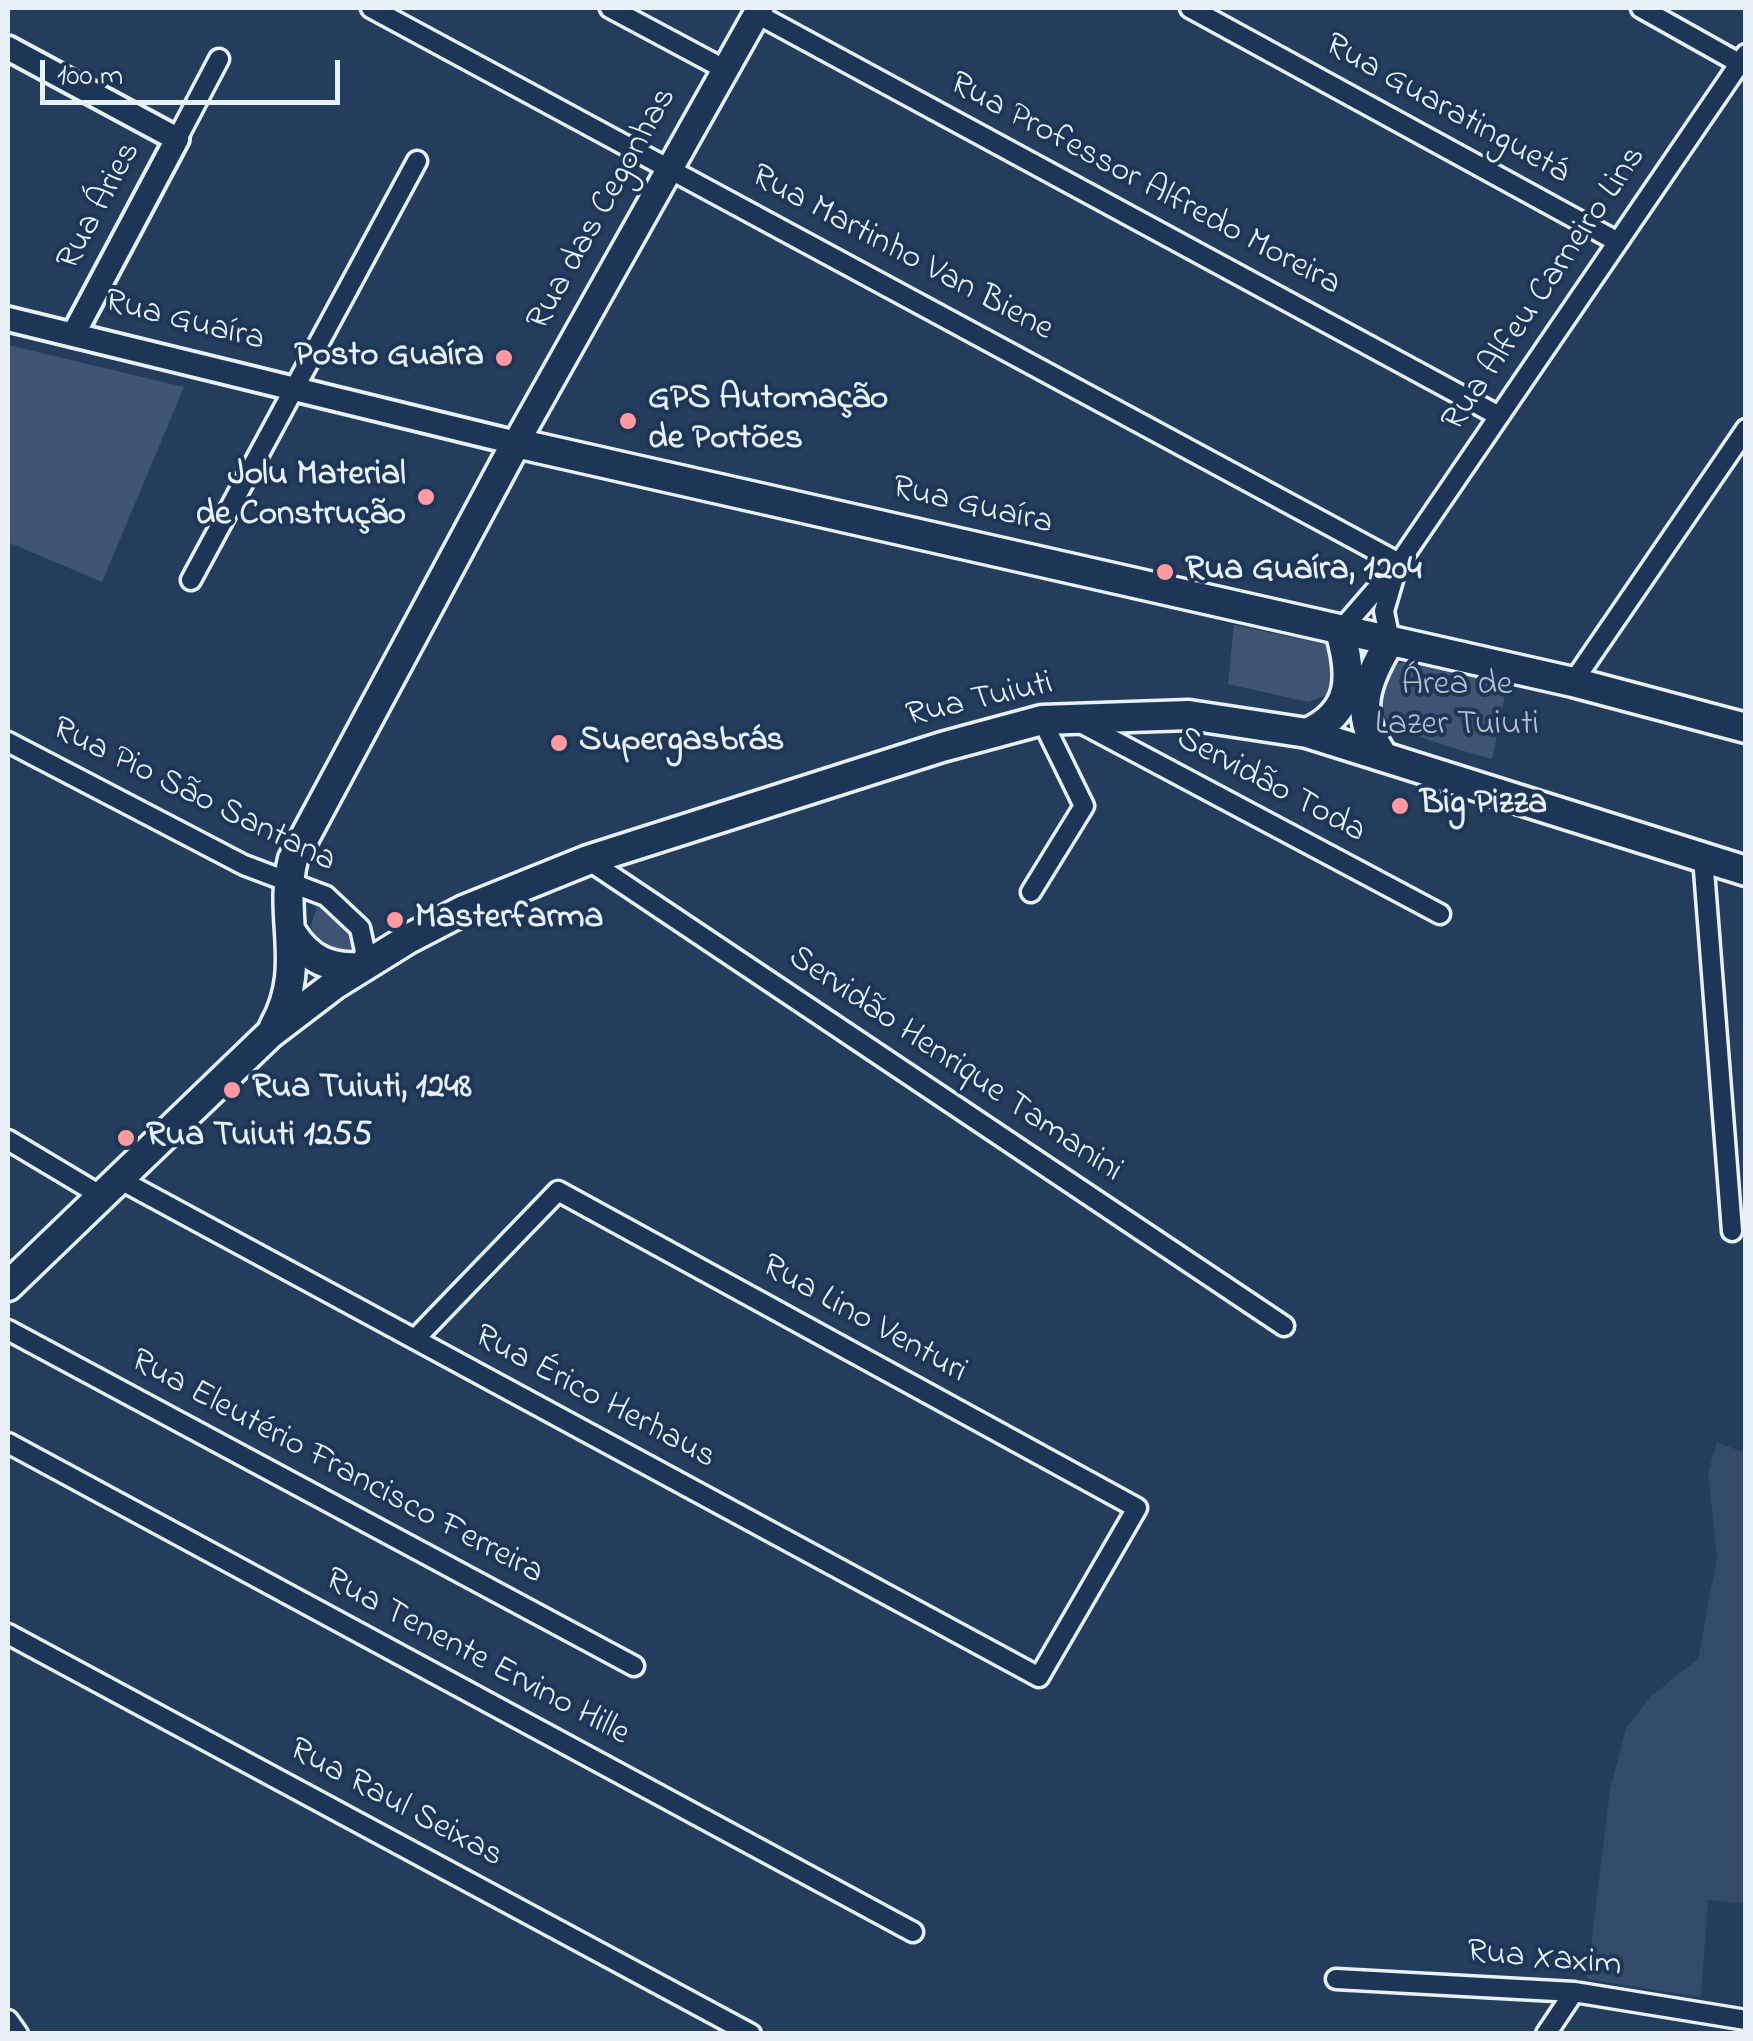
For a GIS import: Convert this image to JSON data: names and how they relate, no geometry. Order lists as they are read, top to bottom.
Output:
{
  "streets": {
    "main road": ["Rua das Cegonhas", "Rua Guaíra", "Rua Tuiuti"],
    "street": [
      "Rua Guaratinguetá",
      "Rua Professor Alfredo Moreira",
      "Rua Áries",
      "Rua Martinho Van Biene",
      "Rua Alfeu Carneiro Lins",
      "Servidão Toda",
      "Rua Pio São Santana",
      "Servidão Henrique Tamanini",
      "Rua Lino Venturi",
      "Rua Érico Herhaus",
      "Rua Eleutério Francisco Ferreira",
      "Rua Tenente Ervino Hille",
      "Rua Raul Seixas",
      "Rua Xaxim"
    ]
  },
  "crossings": [
    ["Rua Guaratinguetá", "Rua Alfeu Carneiro Lins"],
    ["Rua Professor Alfredo Moreira", "Rua das Cegonhas"],
    ["Rua Professor Alfredo Moreira", "Rua Alfeu Carneiro Lins"],
    ["Rua Áries", "Rua Guaíra"],
    ["Rua das Cegonhas", "Rua Martinho Van Biene"],
    ["Rua das Cegonhas", "Rua Guaíra"],
    ["Rua das Cegonhas", "Rua Tuiuti"],
    ["Rua das Cegonhas", "Rua Pio São Santana"],
    ["Rua Martinho Van Biene", "Rua Alfeu Carneiro Lins"],
    ["Rua Alfeu Carneiro Lins", "Rua Guaíra"],
    ["Rua Tuiuti", "Servidão Toda"],
    ["Rua Tuiuti", "Rua Pio São Santana"],
    ["Rua Tuiuti", "Servidão Henrique Tamanini"],
    ["Rua Tuiuti", "Rua Érico Herhaus"],
    ["Rua Lino Venturi", "Rua Érico Herhaus"]
  ],
  "parks": ["Área de Lazer Tuiuti"],
  "places": [
    "Posto Guaíra",
    "GPS Automação de Portões",
    "Jolu Material de Construção",
    "Rua Guaíra, 1204",
    "Supergasbrás",
    "Big Pizza",
    "Masterfarma",
    "Rua Tuiuti, 1248",
    "Rua Tuiuti 1255"
  ],
  "scale_bar": "100 m"
}
